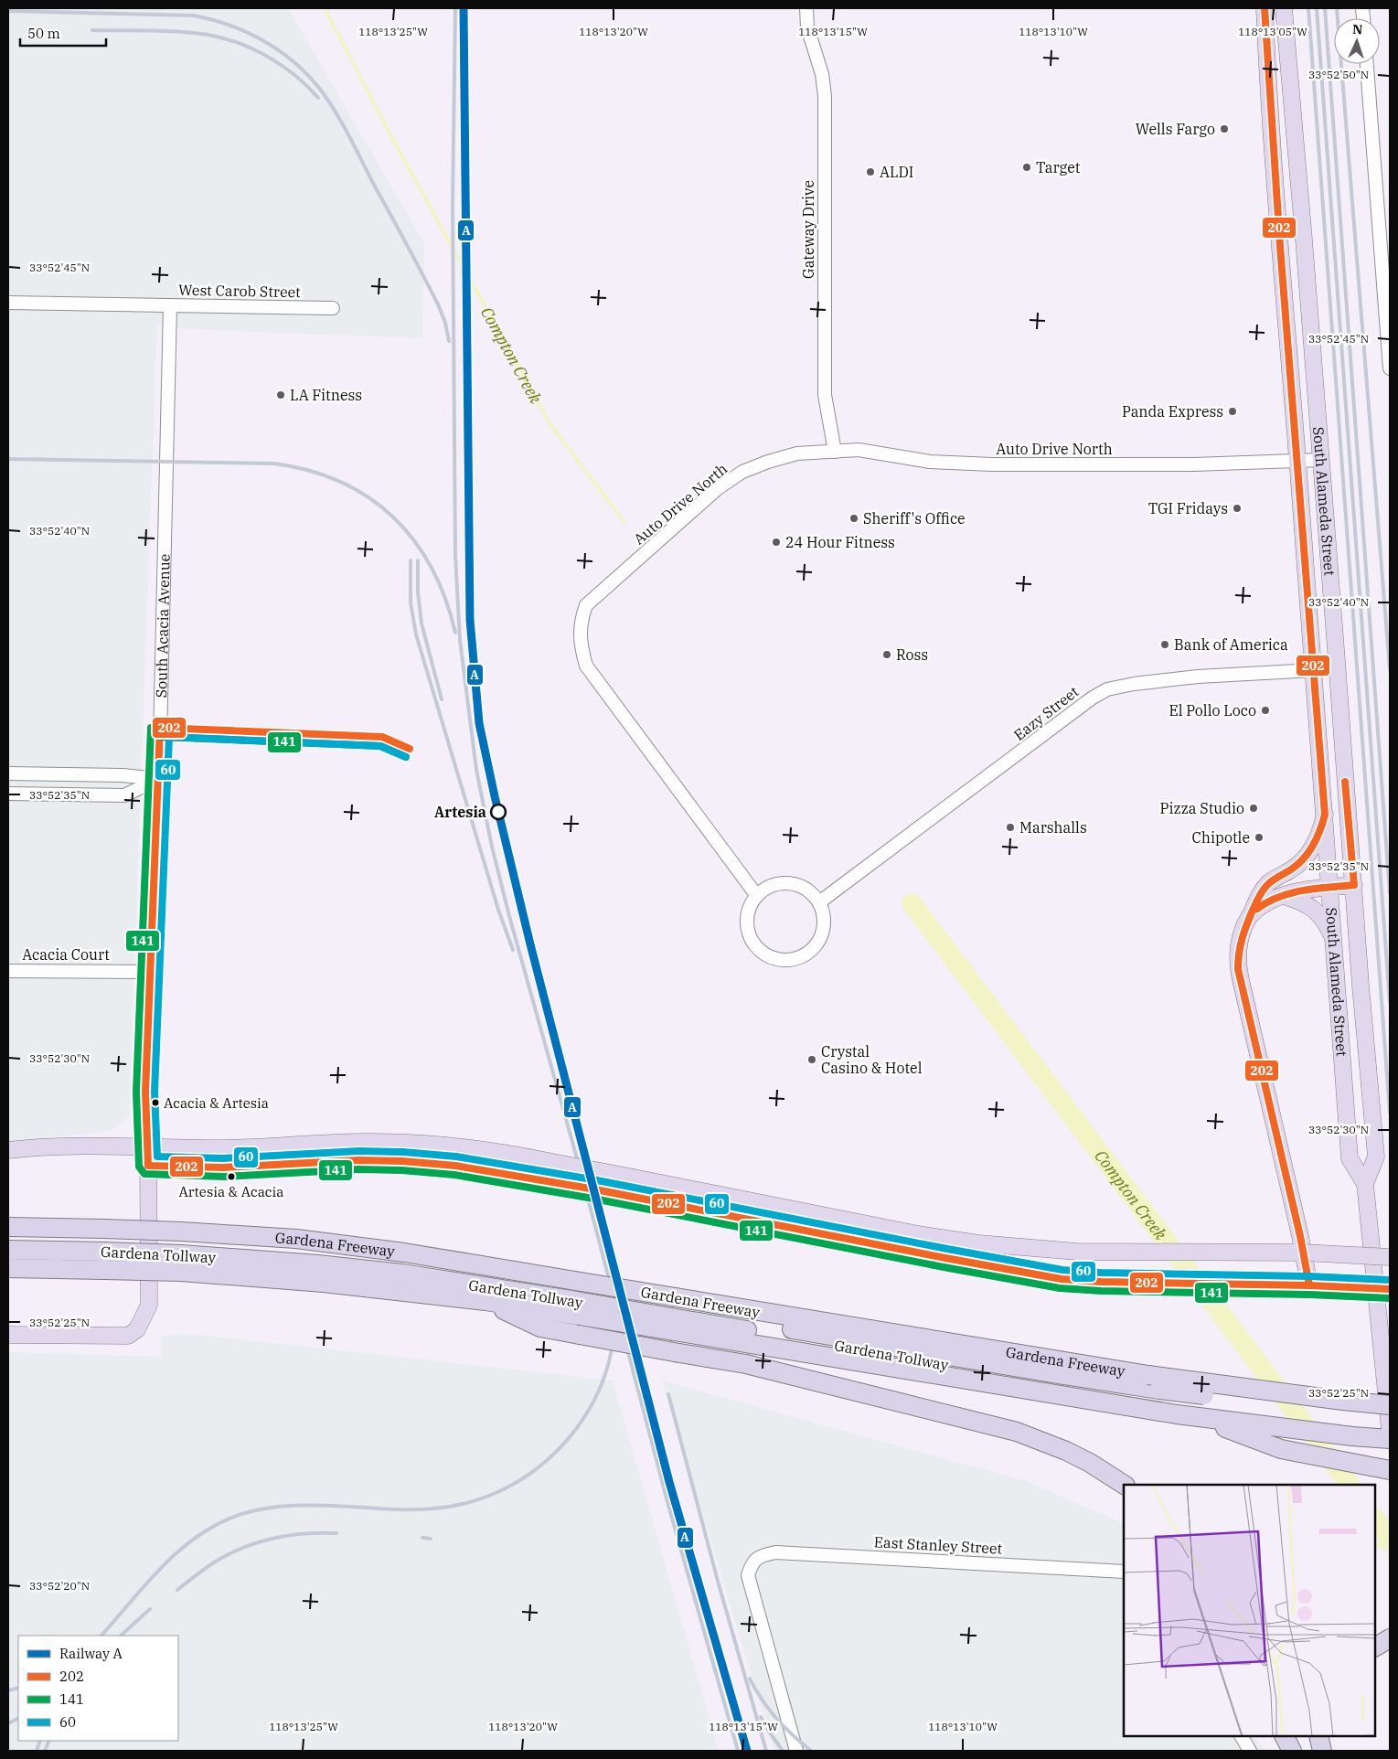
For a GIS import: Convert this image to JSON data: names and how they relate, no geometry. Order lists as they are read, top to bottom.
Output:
{
  "streets": {
    "highway": ["Gardena Freeway", "Gardena Tollway"],
    "main road": ["South Alameda Street", "South Acacia Avenue"],
    "street": [
      "Gateway Drive",
      "West Carob Street",
      "Auto Drive North",
      "Eazy Street",
      "Acacia Court",
      "East Stanley Street"
    ]
  },
  "crossings": [
    ["Gateway Drive", "Auto Drive North"],
    ["West Carob Street", "South Acacia Avenue"],
    ["Auto Drive North", "South Alameda Street"],
    ["Auto Drive North", "Eazy Street"],
    ["South Alameda Street", "Eazy Street"],
    ["South Alameda Street", "Gardena Freeway"],
    ["South Alameda Street", "Gardena Tollway"],
    ["South Acacia Avenue", "Acacia Court"],
    ["Gardena Freeway", "Gardena Tollway"]
  ],
  "water": ["Compton Creek"],
  "places": [
    "Wells Fargo",
    "Target",
    "ALDI",
    "LA Fitness",
    "Panda Express",
    "TGI Fridays",
    "Sheriff's Office",
    "24 Hour Fitness",
    "Bank of America",
    "Ross",
    "El Pollo Loco",
    "Pizza Studio",
    "Artesia",
    "Marshalls",
    "Chipotle",
    "Crystal Casino & Hotel",
    "Acacia & Artesia",
    "Artesia & Acacia"
  ],
  "lines": [
    "rail line A",
    "transit line 202",
    "transit line 141",
    "transit line 60"
  ],
  "legend": [
    "Railway A",
    "202",
    "141",
    "60"
  ],
  "scale_bar": "50 m",
  "north": "top",
  "coordinates": [
    "118°13'25\"W",
    "118°13'20\"W",
    "118°13'15\"W",
    "118°13'10\"W",
    "118°13'05\"W",
    "33°52'50\"N",
    "33°52'45\"N",
    "33°52'40\"N",
    "33°52'35\"N",
    "33°52'30\"N",
    "33°52'25\"N",
    "33°52'20\"N"
  ]
}
